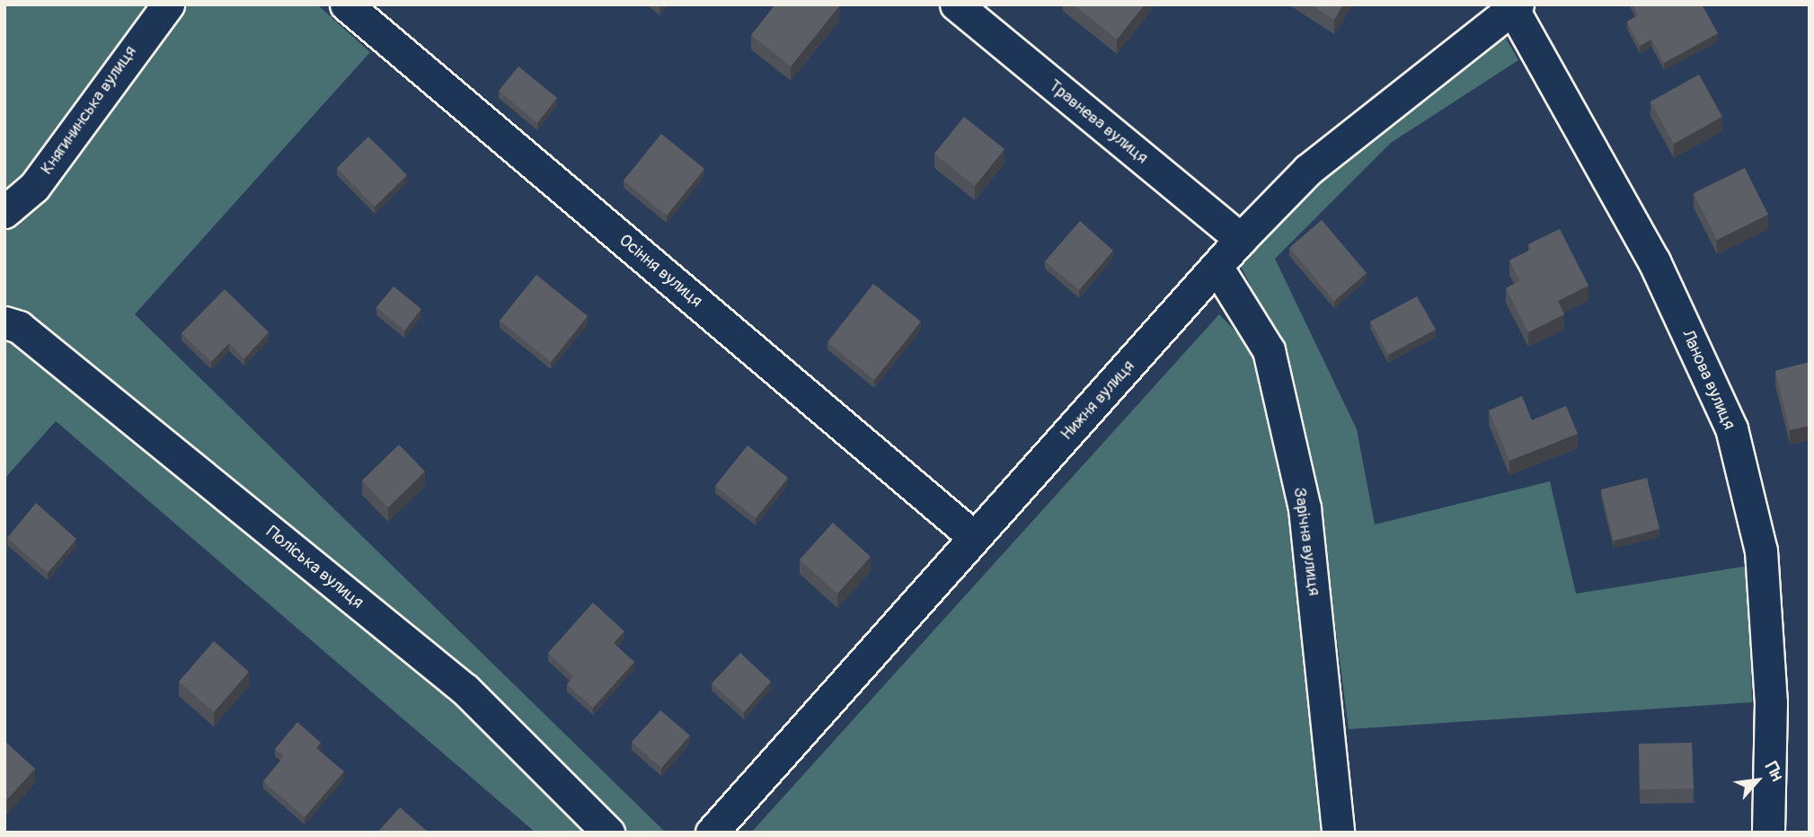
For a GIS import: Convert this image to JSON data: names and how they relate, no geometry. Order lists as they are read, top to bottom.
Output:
{
  "streets": {
    "street": [
      "Княгининська вулиця",
      "Травнева вулиця",
      "Осіння вулиця",
      "Ланова вулиця",
      "Нижня вулиця",
      "Зарічна вулиця",
      "Поліська вулиця"
    ]
  },
  "crossings": [
    ["Травнева вулиця", "Нижня вулиця"],
    ["Осіння вулиця", "Нижня вулиця"],
    ["Ланова вулиця", "Нижня вулиця"],
    ["Нижня вулиця", "Зарічна вулиця"]
  ],
  "north": "top right"
}
